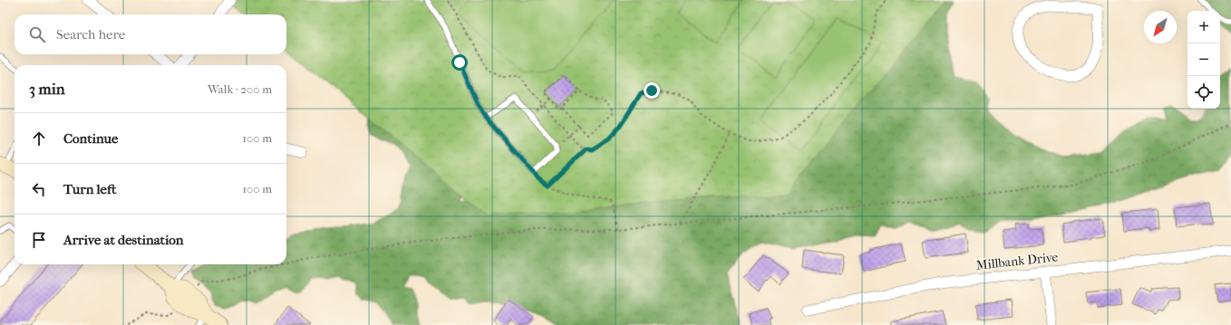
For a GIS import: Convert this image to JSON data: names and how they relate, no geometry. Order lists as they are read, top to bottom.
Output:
{
  "streets": {
    "street": ["Millbank Drive"]
  },
  "north": "bottom left",
  "page": {
    "map_buttons": ["+", "−"],
    "search": "Search here",
    "heading": ["3 min", "Walk · 200 m"],
    "list": [
      ["Continue", "100 m"],
      ["Turn left", "100 m"],
      "Arrive at destination"
    ]
  }
}
